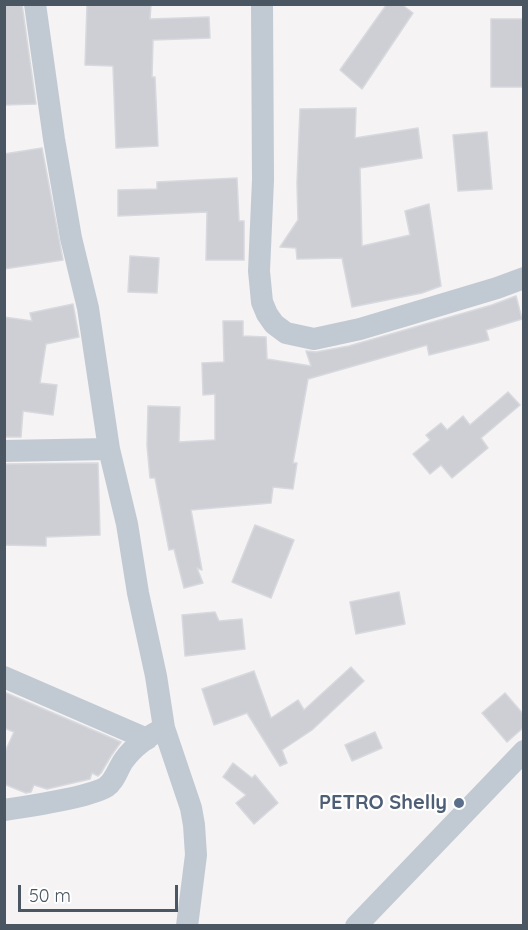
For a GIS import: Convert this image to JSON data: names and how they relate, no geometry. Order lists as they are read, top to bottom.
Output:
{
  "places": ["PETRO Shelly"],
  "scale_bar": "50 m"
}
